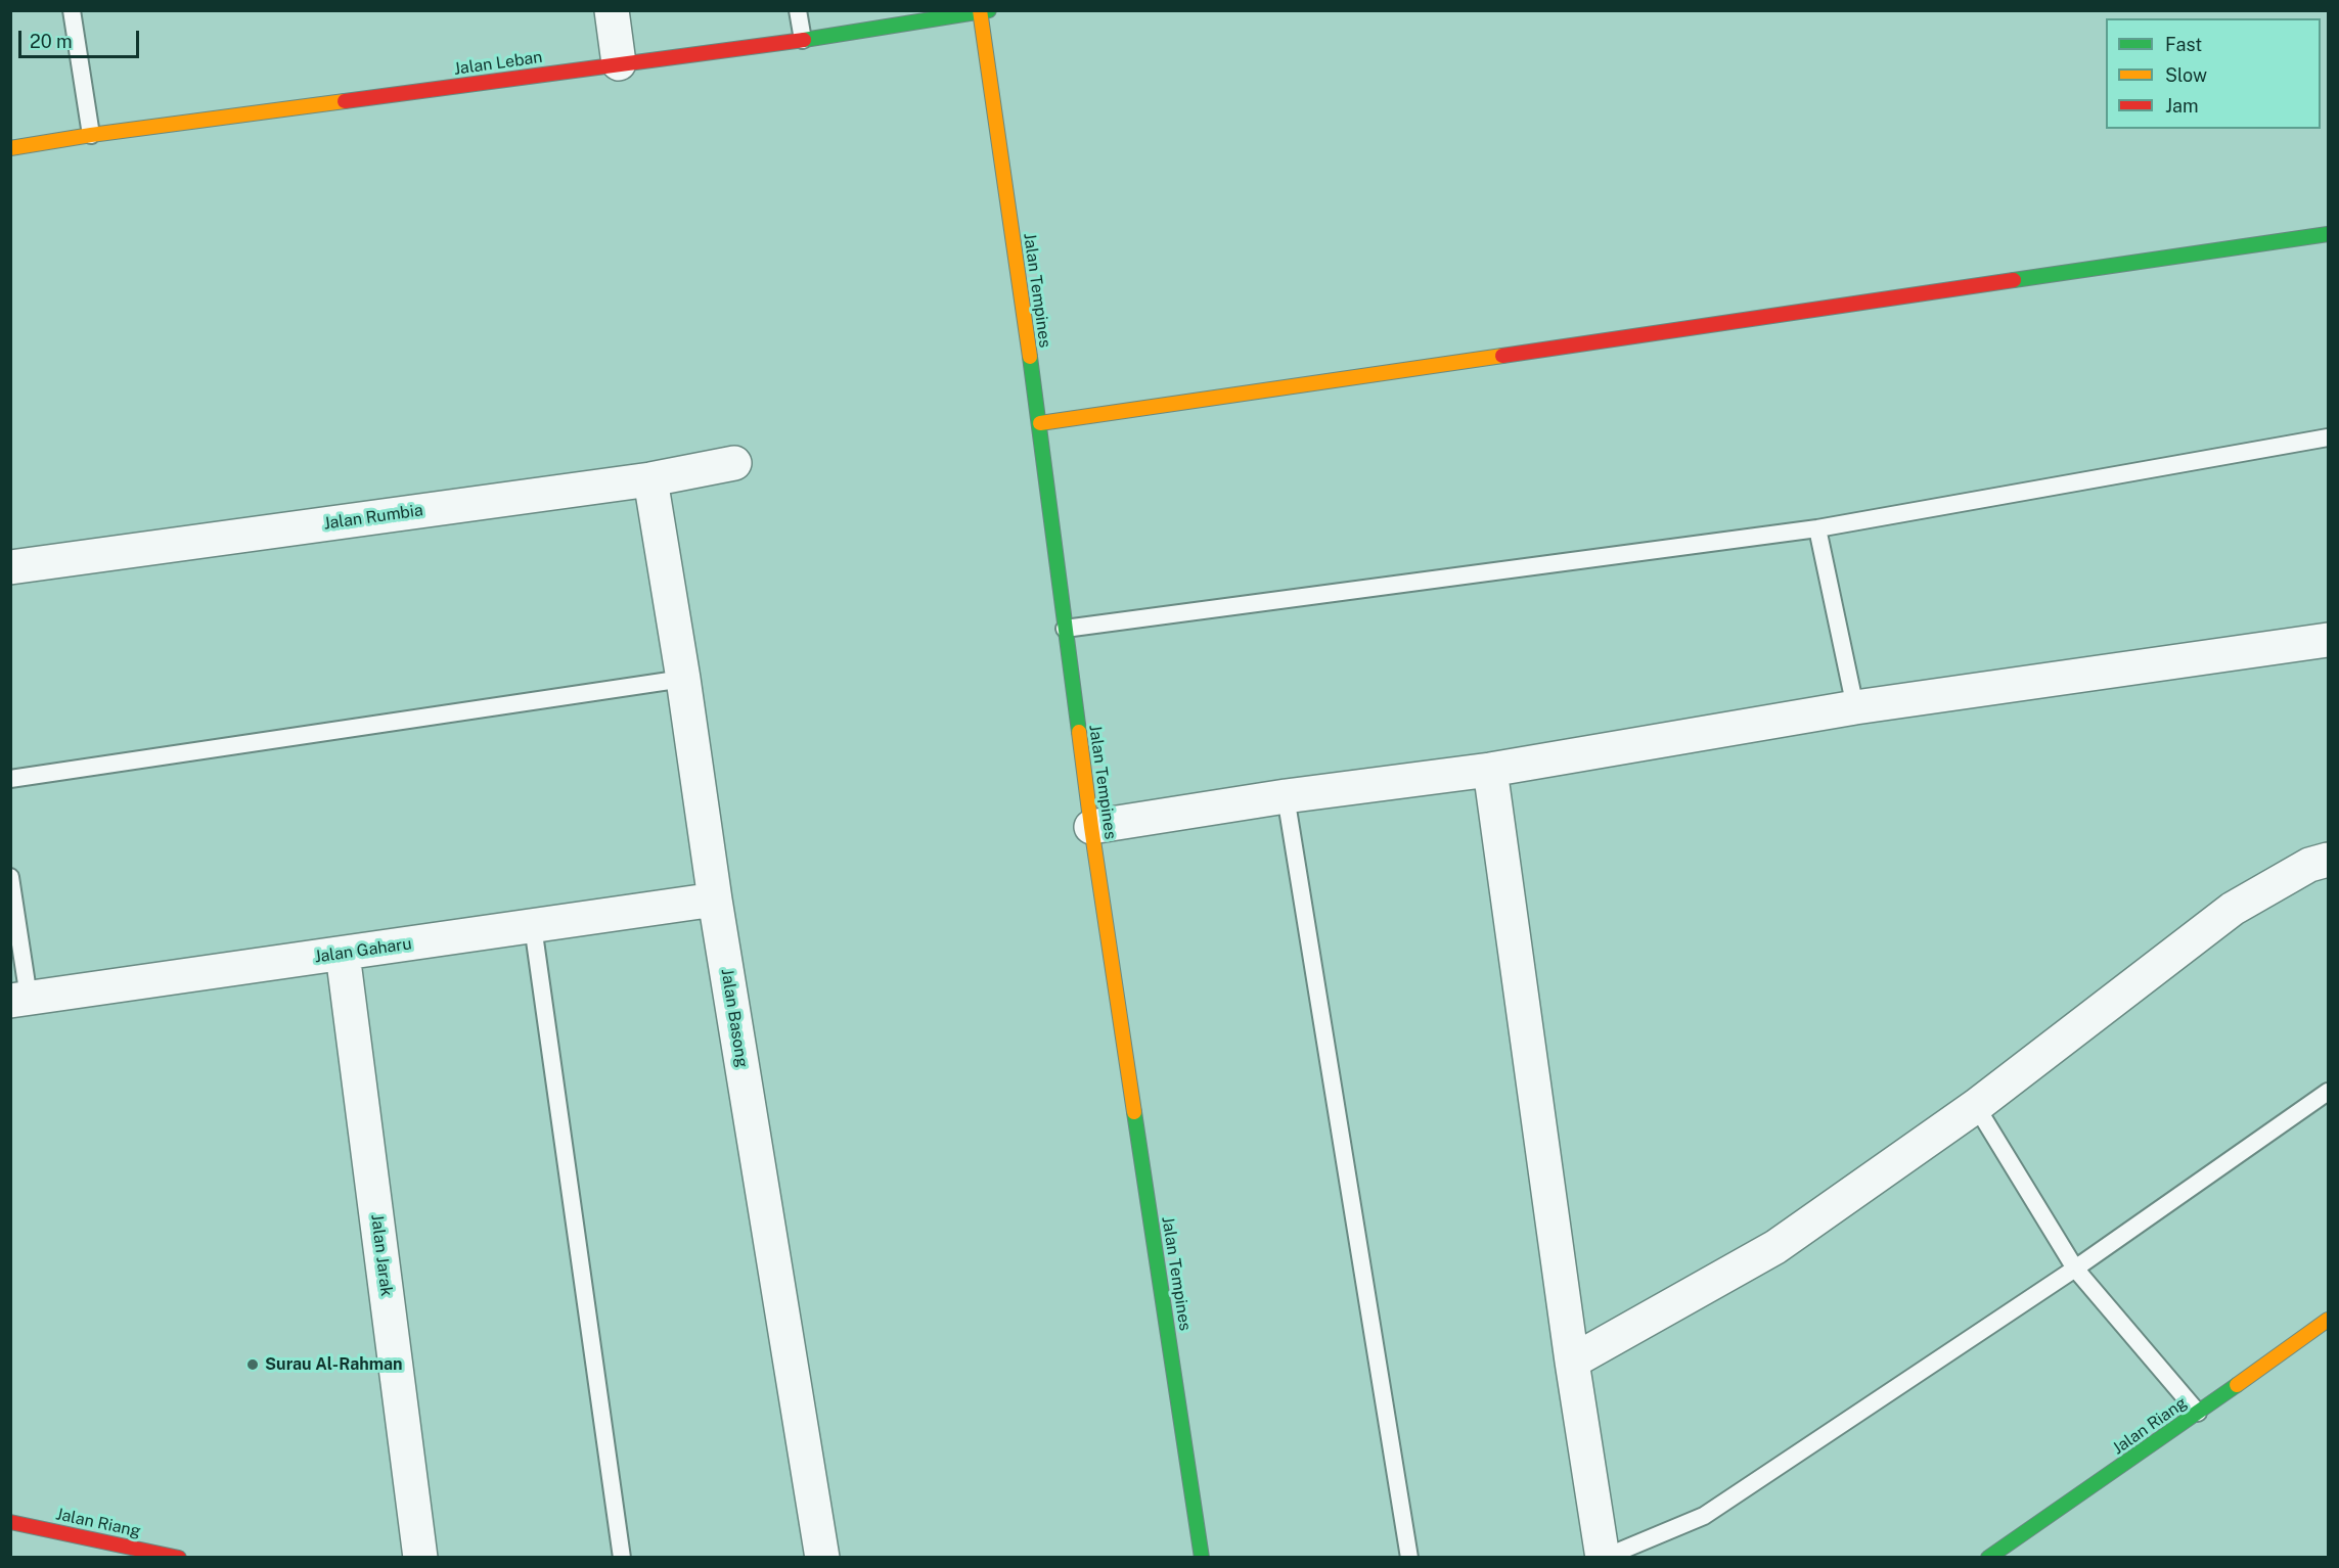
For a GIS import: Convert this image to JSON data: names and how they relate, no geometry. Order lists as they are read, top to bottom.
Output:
{
  "streets": {
    "street": [
      "Jalan Leban",
      "Jalan Tempines",
      "Jalan Rumbia",
      "Jalan Gaharu",
      "Jalan Basong",
      "Jalan Jarak",
      "Jalan Riang"
    ]
  },
  "crossings": [
    ["Jalan Leban", "Jalan Tempines"],
    ["Jalan Rumbia", "Jalan Basong"],
    ["Jalan Gaharu", "Jalan Basong"],
    ["Jalan Gaharu", "Jalan Jarak"]
  ],
  "places": ["Surau Al-Rahman"],
  "legend": ["Fast", "Slow", "Jam"],
  "scale_bar": "20 m"
}
